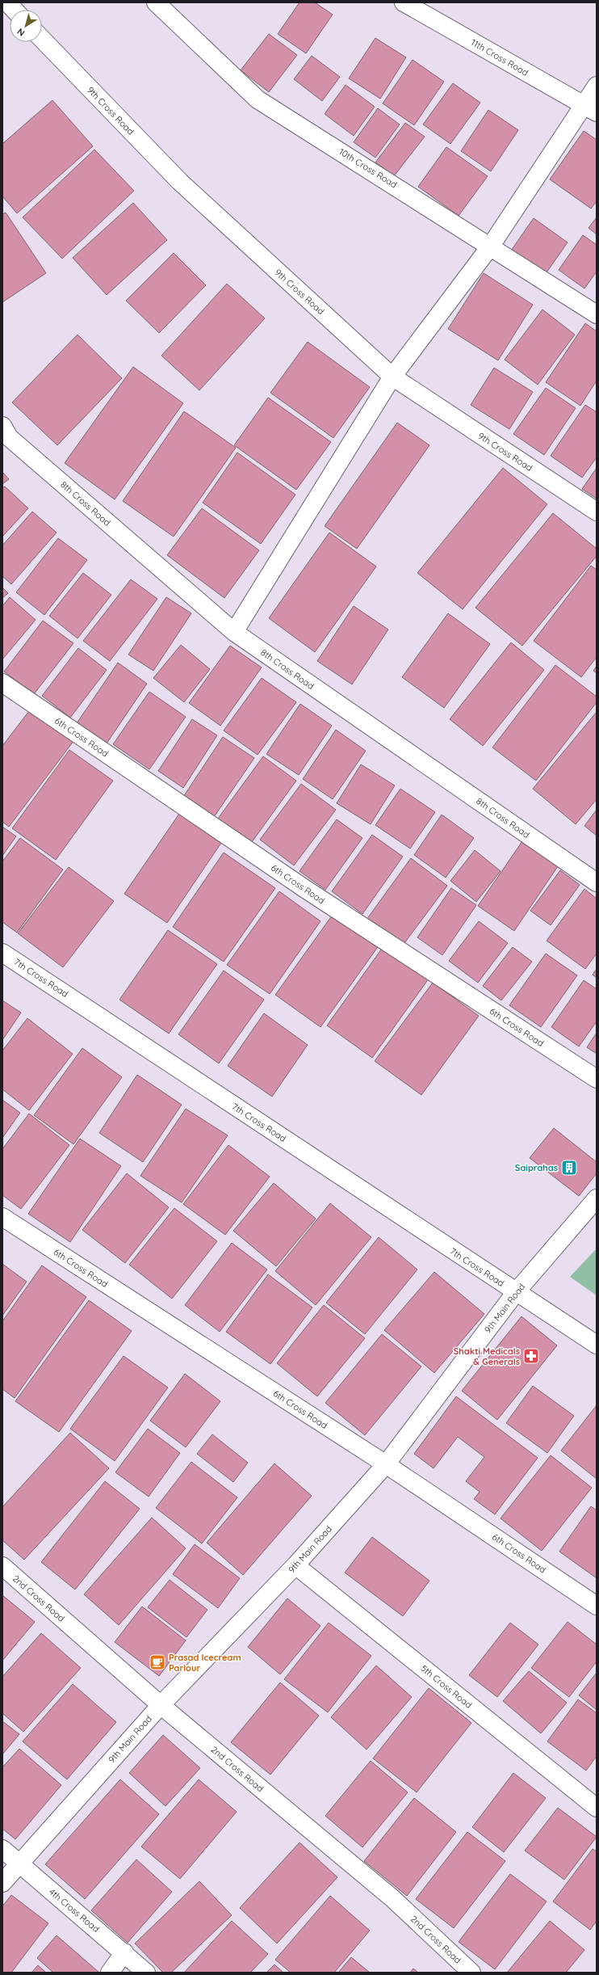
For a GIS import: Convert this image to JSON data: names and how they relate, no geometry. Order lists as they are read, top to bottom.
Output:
{
  "streets": {
    "street": [
      "11th Cross Road",
      "9th Cross Road",
      "10th Cross Road",
      "8th Cross Road",
      "6th Cross Road",
      "7th Cross Road",
      "9th Main Road",
      "2nd Cross Road",
      "5th Cross Road",
      "4th Cross Road"
    ]
  },
  "crossings": [
    ["6th Cross Road", "9th Main Road"],
    ["7th Cross Road", "9th Main Road"],
    ["9th Main Road", "2nd Cross Road"],
    ["9th Main Road", "5th Cross Road"],
    ["9th Main Road", "4th Cross Road"]
  ],
  "places": {
    "building": ["Saiprahas"],
    "pharmacy": ["Shakti Medicals & Generals"],
    "cafe": ["Prasad Icecream Parlour"]
  },
  "north": "bottom left"
}
